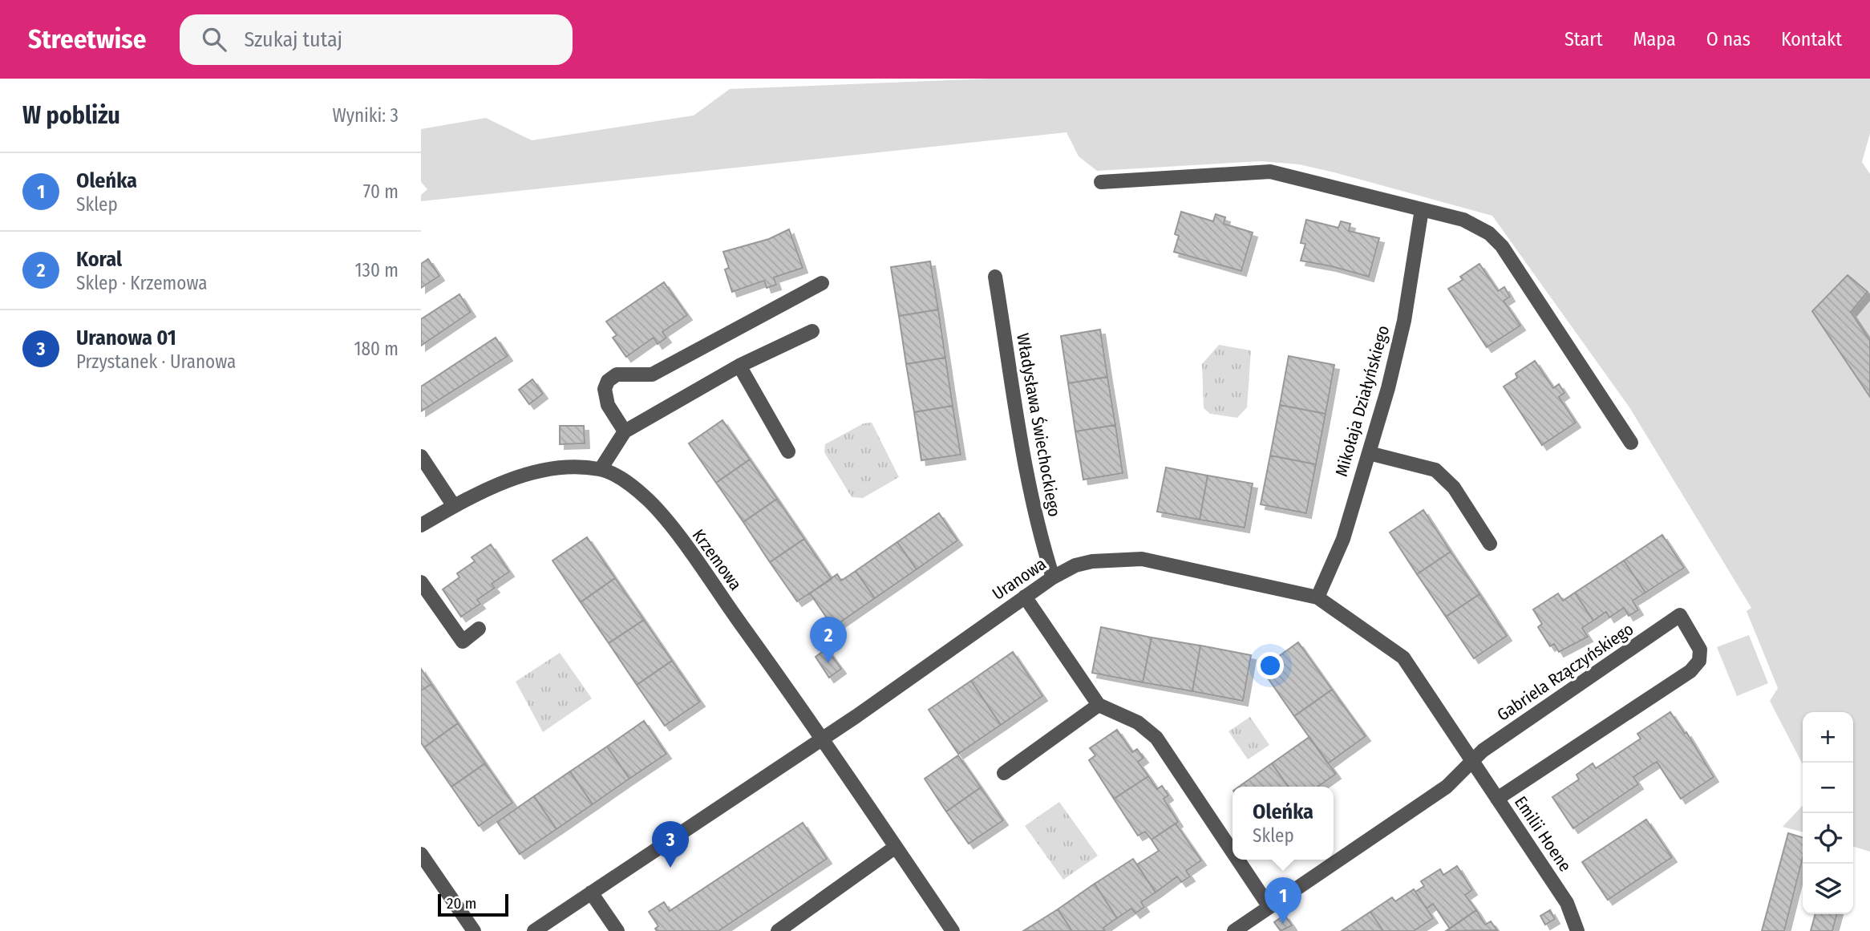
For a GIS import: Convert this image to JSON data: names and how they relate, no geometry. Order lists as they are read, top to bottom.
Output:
{
  "streets": {
    "street": [
      "Mikołaja Działyńskiego",
      "Władysława Świechockiego",
      "Krzemowa",
      "Uranowa",
      "Gabriela Rzączyńskiego",
      "Emilii Hoene"
    ]
  },
  "crossings": [
    ["Mikołaja Działyńskiego", "Uranowa"],
    ["Władysława Świechockiego", "Uranowa"],
    ["Krzemowa", "Uranowa"],
    ["Uranowa", "Gabriela Rzączyńskiego"],
    ["Uranowa", "Emilii Hoene"],
    ["Gabriela Rzączyńskiego", "Emilii Hoene"]
  ],
  "scale_bar": "20 m",
  "page": {
    "header": "Streetwise",
    "search": "Szukaj tutaj",
    "nav": [
      "Start",
      "Mapa",
      "O nas",
      "Kontakt"
    ],
    "heading": ["W pobliżu", "Wyniki: 3"],
    "list": [
      {
        "mark": "1",
        "name": "Oleńka",
        "note": "Sklep",
        "value": "70 m"
      },
      {
        "mark": "2",
        "name": "Koral",
        "note": "Sklep · Krzemowa",
        "value": "130 m"
      },
      {
        "mark": "3",
        "name": "Uranowa 01",
        "note": "Przystanek · Uranowa",
        "value": "180 m"
      }
    ],
    "pins": ["2", "3", "1"],
    "map_buttons": ["+", "−"],
    "popup": ["Oleńka", "Sklep"],
    "scale": "20 m"
  }
}
